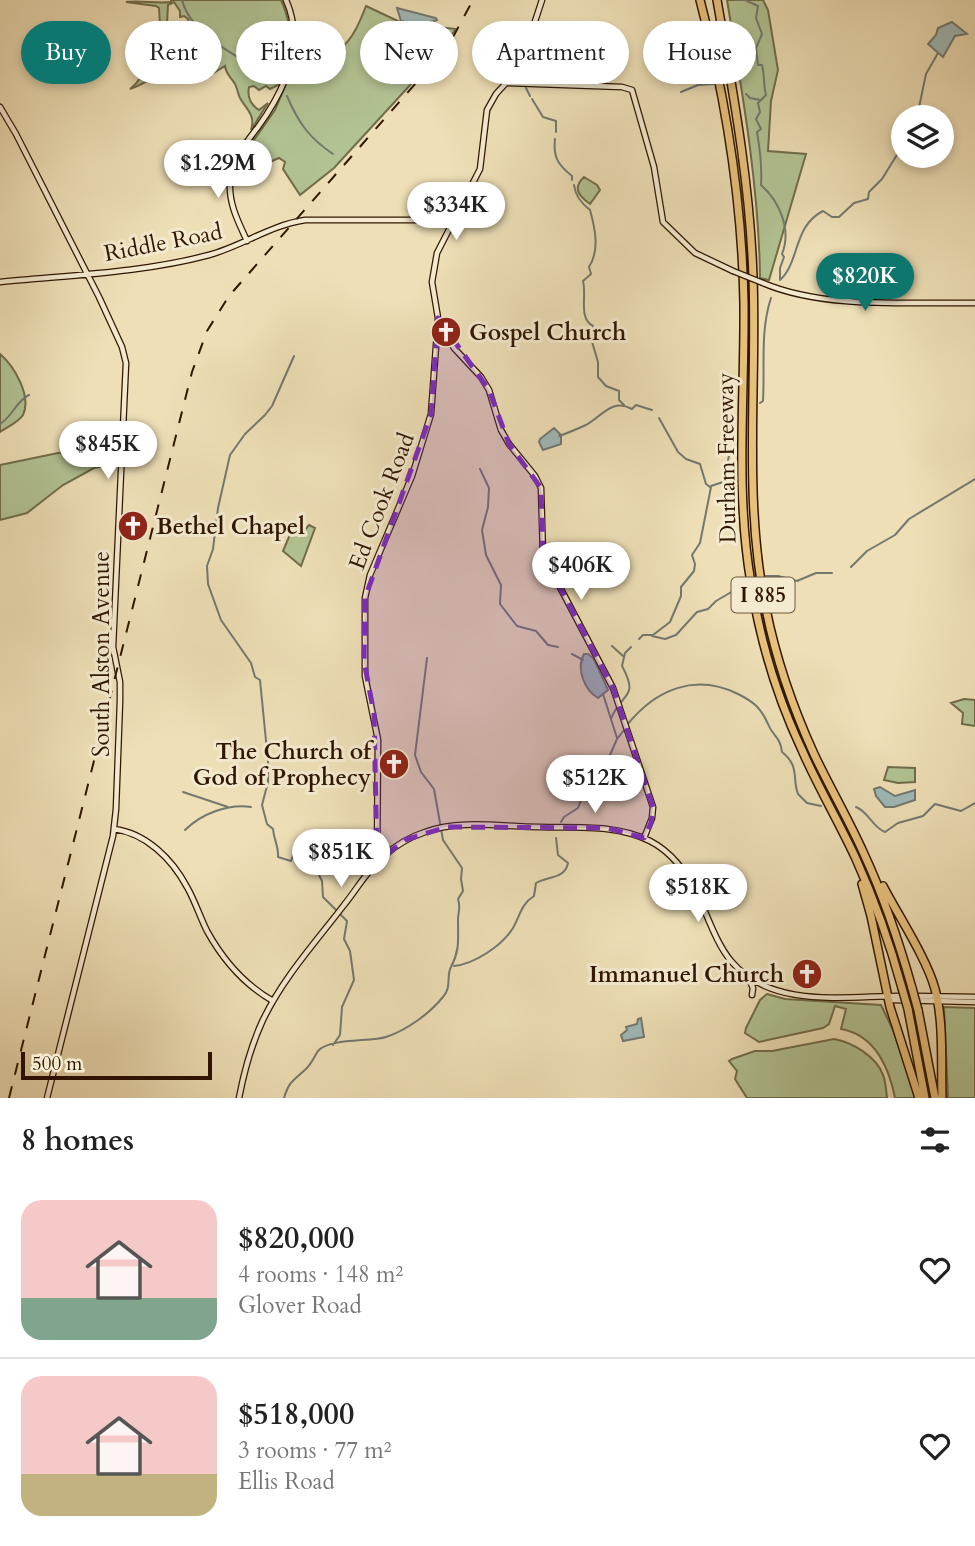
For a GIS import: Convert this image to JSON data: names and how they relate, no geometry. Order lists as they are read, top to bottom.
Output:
{
  "streets": {
    "highway": ["Durham Freeway", "I 885"],
    "street": ["Riddle Road", "Ed Cook Road", "South Alston Avenue"]
  },
  "crossings": [
    ["Riddle Road", "South Alston Avenue"]
  ],
  "places": {
    "church": [
      "Gospel Church",
      "Bethel Chapel",
      "The Church of God of Prophecy",
      "Immanuel Church"
    ]
  },
  "scale_bar": "500 m",
  "page": {
    "chip": [
      "Buy",
      "Rent",
      "Filters",
      "New",
      "Apartment",
      "House"
    ],
    "price": [
      "$1.29M",
      "$334K",
      "$820K",
      "$845K",
      "$406K",
      "$512K",
      "$851K",
      "$518K"
    ],
    "scale": "500 m",
    "heading": "8 homes",
    "list": [
      {
        "name": "$820,000",
        "note": "4 rooms · 148 m² · Glover Road"
      },
      {
        "name": "$518,000",
        "note": "3 rooms · 77 m² · Ellis Road"
      }
    ]
  }
}
